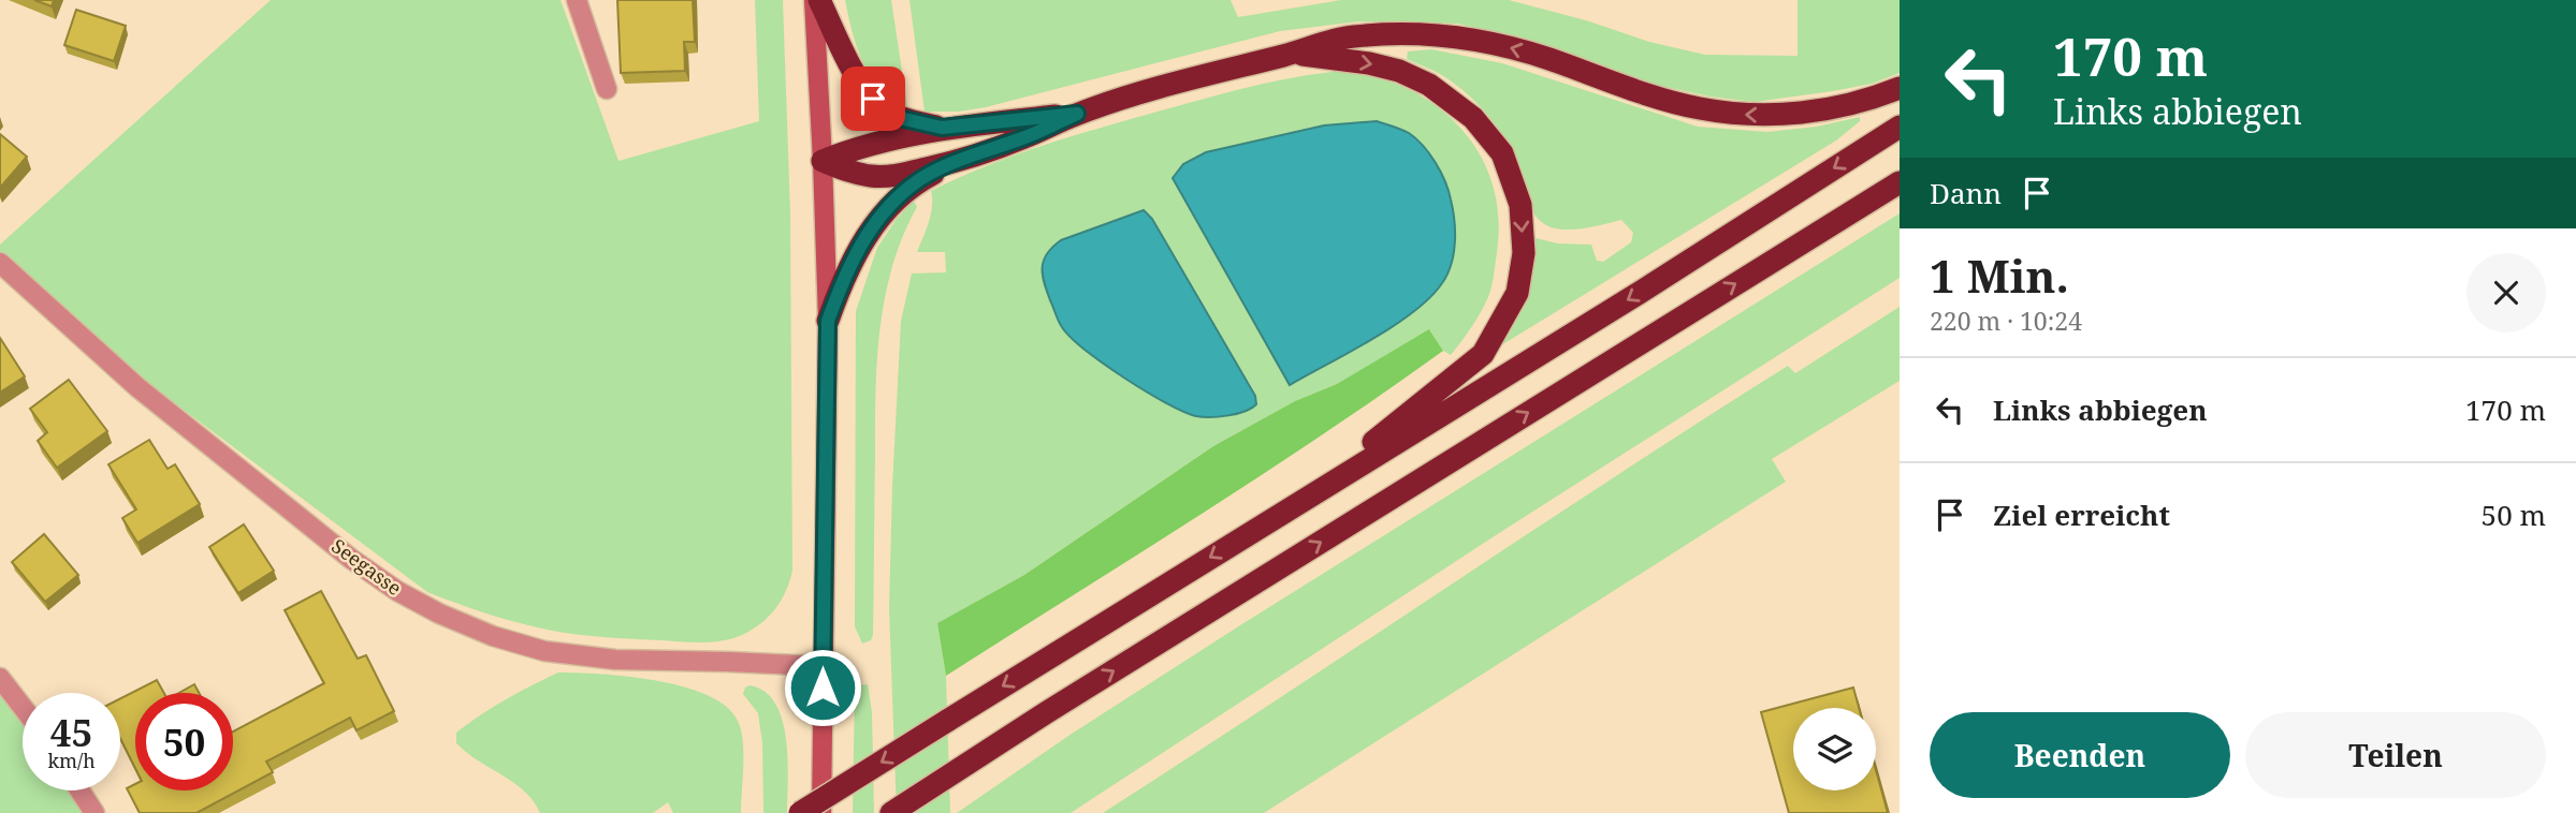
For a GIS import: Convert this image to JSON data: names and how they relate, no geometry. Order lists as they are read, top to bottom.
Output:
{
  "streets": {
    "street": ["Seegasse"]
  },
  "page": {
    "turn": ["170 m", "Links abbiegen"],
    "then": "Dann",
    "heading": ["1 Min.", "220 m · 10:24"],
    "list": [
      {
        "name": "Links abbiegen",
        "value": "170 m"
      },
      {
        "name": "Ziel erreicht",
        "value": "50 m"
      }
    ],
    "speed": "45 km/h",
    "limit": "50",
    "buttons": ["Beenden", "Teilen"]
  }
}
